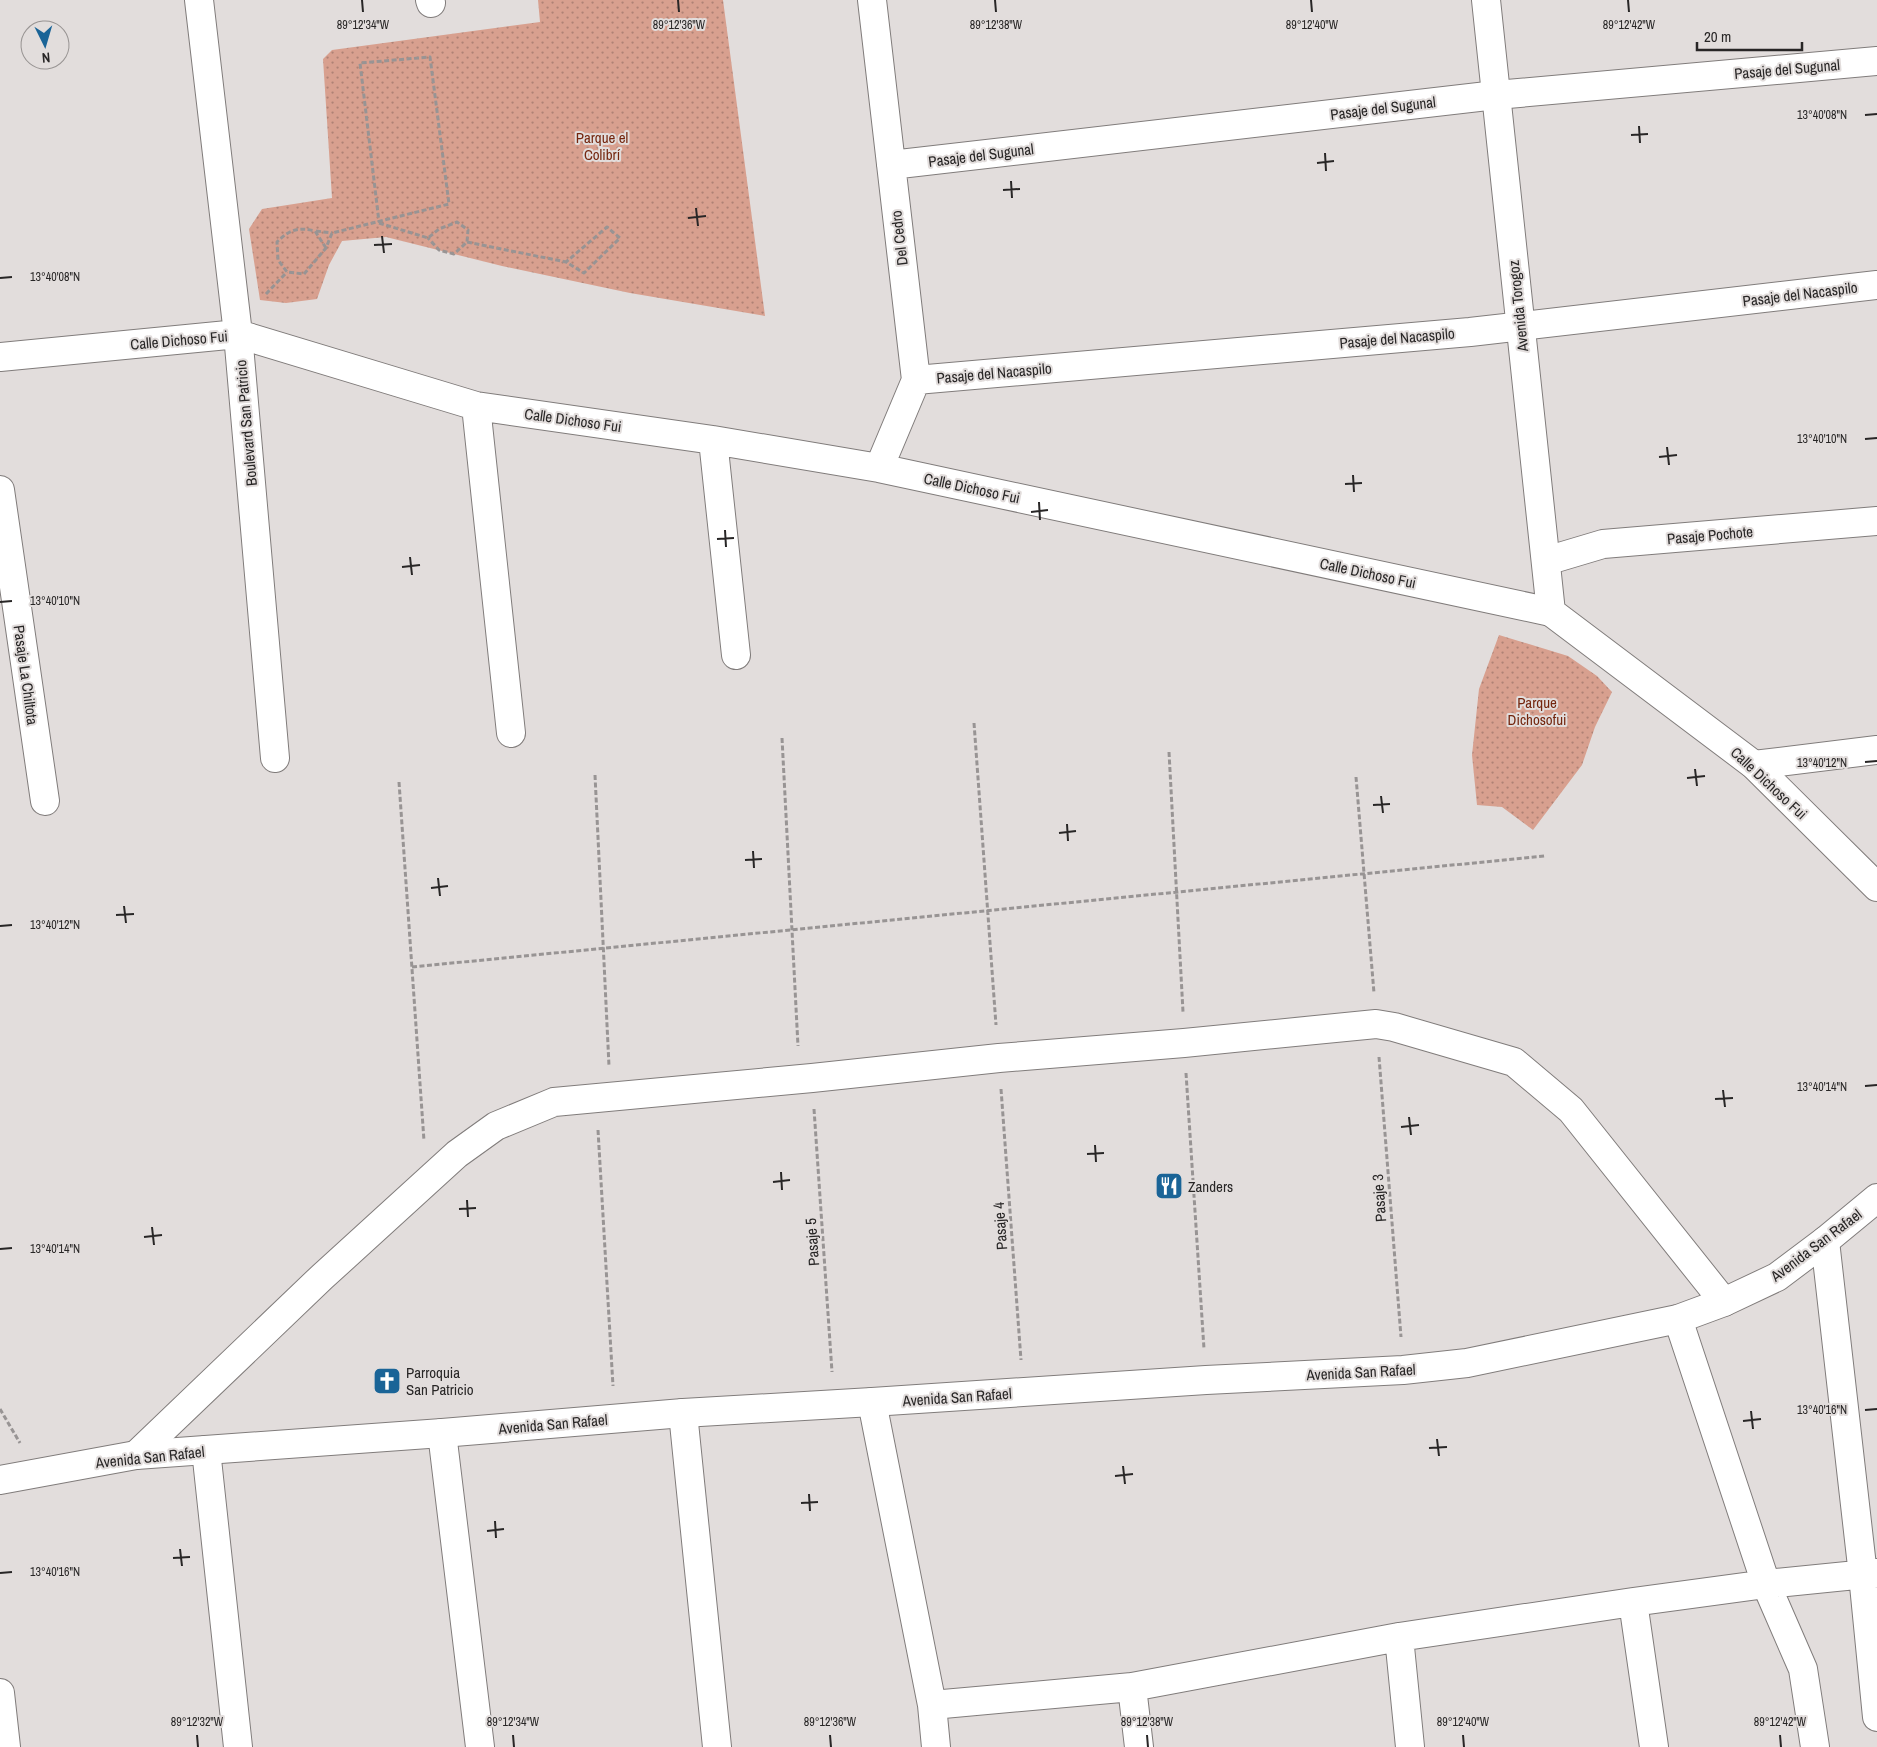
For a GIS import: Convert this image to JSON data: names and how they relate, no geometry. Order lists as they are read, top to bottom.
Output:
{
  "streets": {
    "street": [
      "Pasaje del Sugunal",
      "Del Cedro",
      "Pasaje del Nacaspilo",
      "Avenida Torogoz",
      "Calle Dichoso Fui",
      "Boulevard San Patricio",
      "Pasaje Pochote",
      "Pasaje La Chiltota",
      "Avenida San Rafael"
    ],
    "path": ["Pasaje 3", "Pasaje 4", "Pasaje 5"]
  },
  "crossings": [
    ["Pasaje del Sugunal", "Del Cedro"],
    ["Pasaje del Sugunal", "Avenida Torogoz"],
    ["Del Cedro", "Pasaje del Nacaspilo"],
    ["Del Cedro", "Calle Dichoso Fui"],
    ["Pasaje del Nacaspilo", "Avenida Torogoz"],
    ["Avenida Torogoz", "Calle Dichoso Fui"],
    ["Avenida Torogoz", "Pasaje Pochote"],
    ["Calle Dichoso Fui", "Boulevard San Patricio"],
    ["Pasaje 3", "Avenida San Rafael"],
    ["Pasaje 4", "Avenida San Rafael"],
    ["Pasaje 5", "Avenida San Rafael"]
  ],
  "parks": ["Parque el Colibrí", "Parque Dichosofui"],
  "places": {
    "restaurant": ["Zanders"],
    "church": ["Parroquia San Patricio"]
  },
  "scale_bar": "20 m",
  "north": "bottom",
  "coordinates": [
    "89°12'34\"W",
    "89°12'36\"W",
    "89°12'38\"W",
    "89°12'40\"W",
    "89°12'42\"W",
    "13°40'08\"N",
    "13°40'10\"N",
    "13°40'12\"N",
    "13°40'14\"N",
    "13°40'16\"N",
    "89°12'32\"W"
  ]
}
